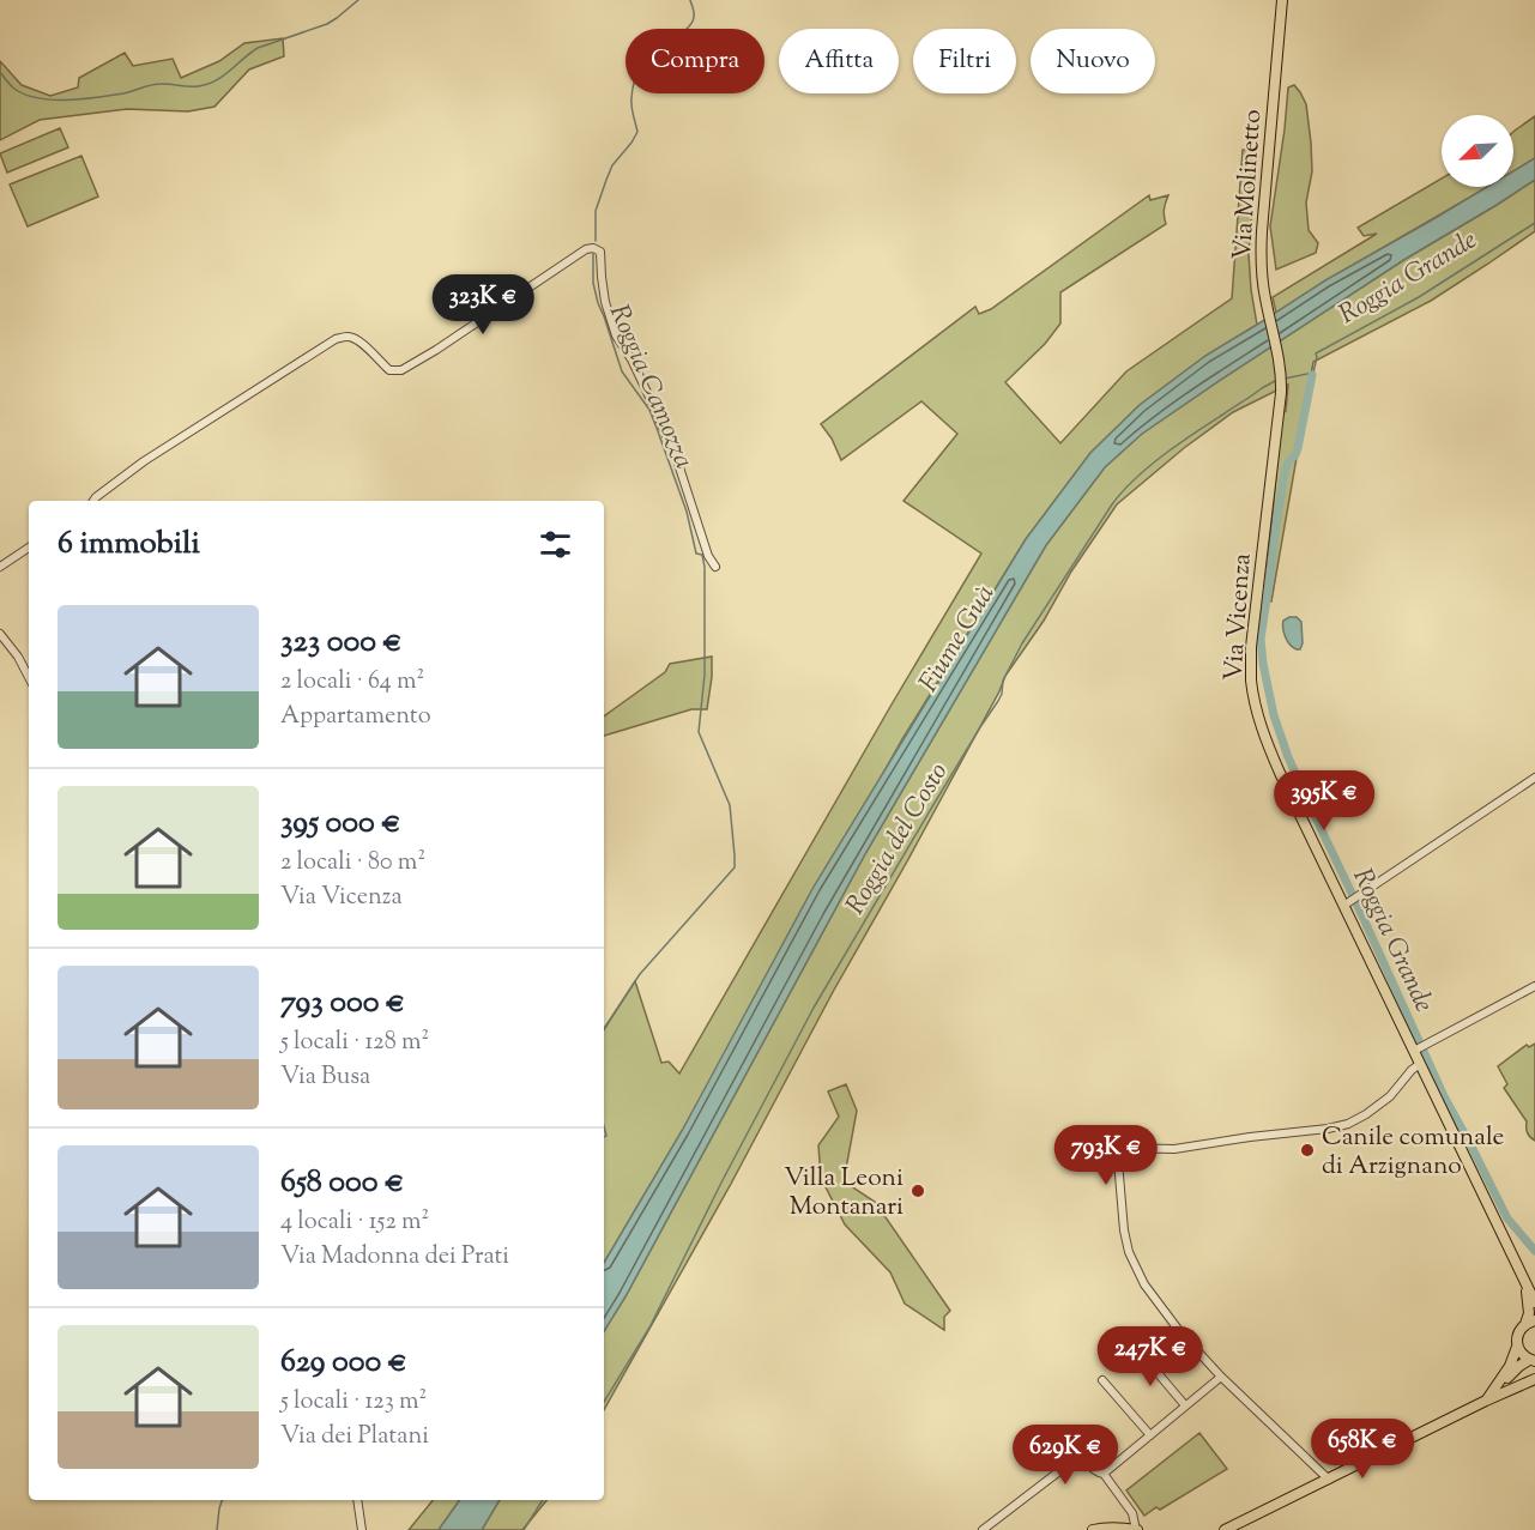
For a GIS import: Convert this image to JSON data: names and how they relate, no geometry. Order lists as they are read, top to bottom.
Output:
{
  "streets": {
    "main road": ["Via Molinetto", "Via Vicenza"]
  },
  "crossings": [
    ["Via Molinetto", "Via Vicenza"]
  ],
  "water": [
    "Roggia Grande",
    "Roggia Camozza",
    "Fiume Guà",
    "Roggia del Costo"
  ],
  "places": ["Canile comunale di Arzignano", "Villa Leoni Montanari"],
  "north": "bottom left",
  "page": {
    "chip": [
      "Compra",
      "Affitta",
      "Filtri",
      "Nuovo"
    ],
    "price": [
      "323K €",
      "395K €",
      "793K €",
      "247K €",
      "658K €",
      "629K €"
    ],
    "heading": "6 immobili",
    "list": [
      {
        "name": "323 000 €",
        "note": "2 locali · 64 m² · Appartamento"
      },
      {
        "name": "395 000 €",
        "note": "2 locali · 80 m² · Via Vicenza"
      },
      {
        "name": "793 000 €",
        "note": "5 locali · 128 m² · Via Busa"
      },
      {
        "name": "658 000 €",
        "note": "4 locali · 152 m² · Via Madonna dei Prati"
      },
      {
        "name": "629 000 €",
        "note": "5 locali · 123 m² · Via dei Platani"
      }
    ]
  }
}
